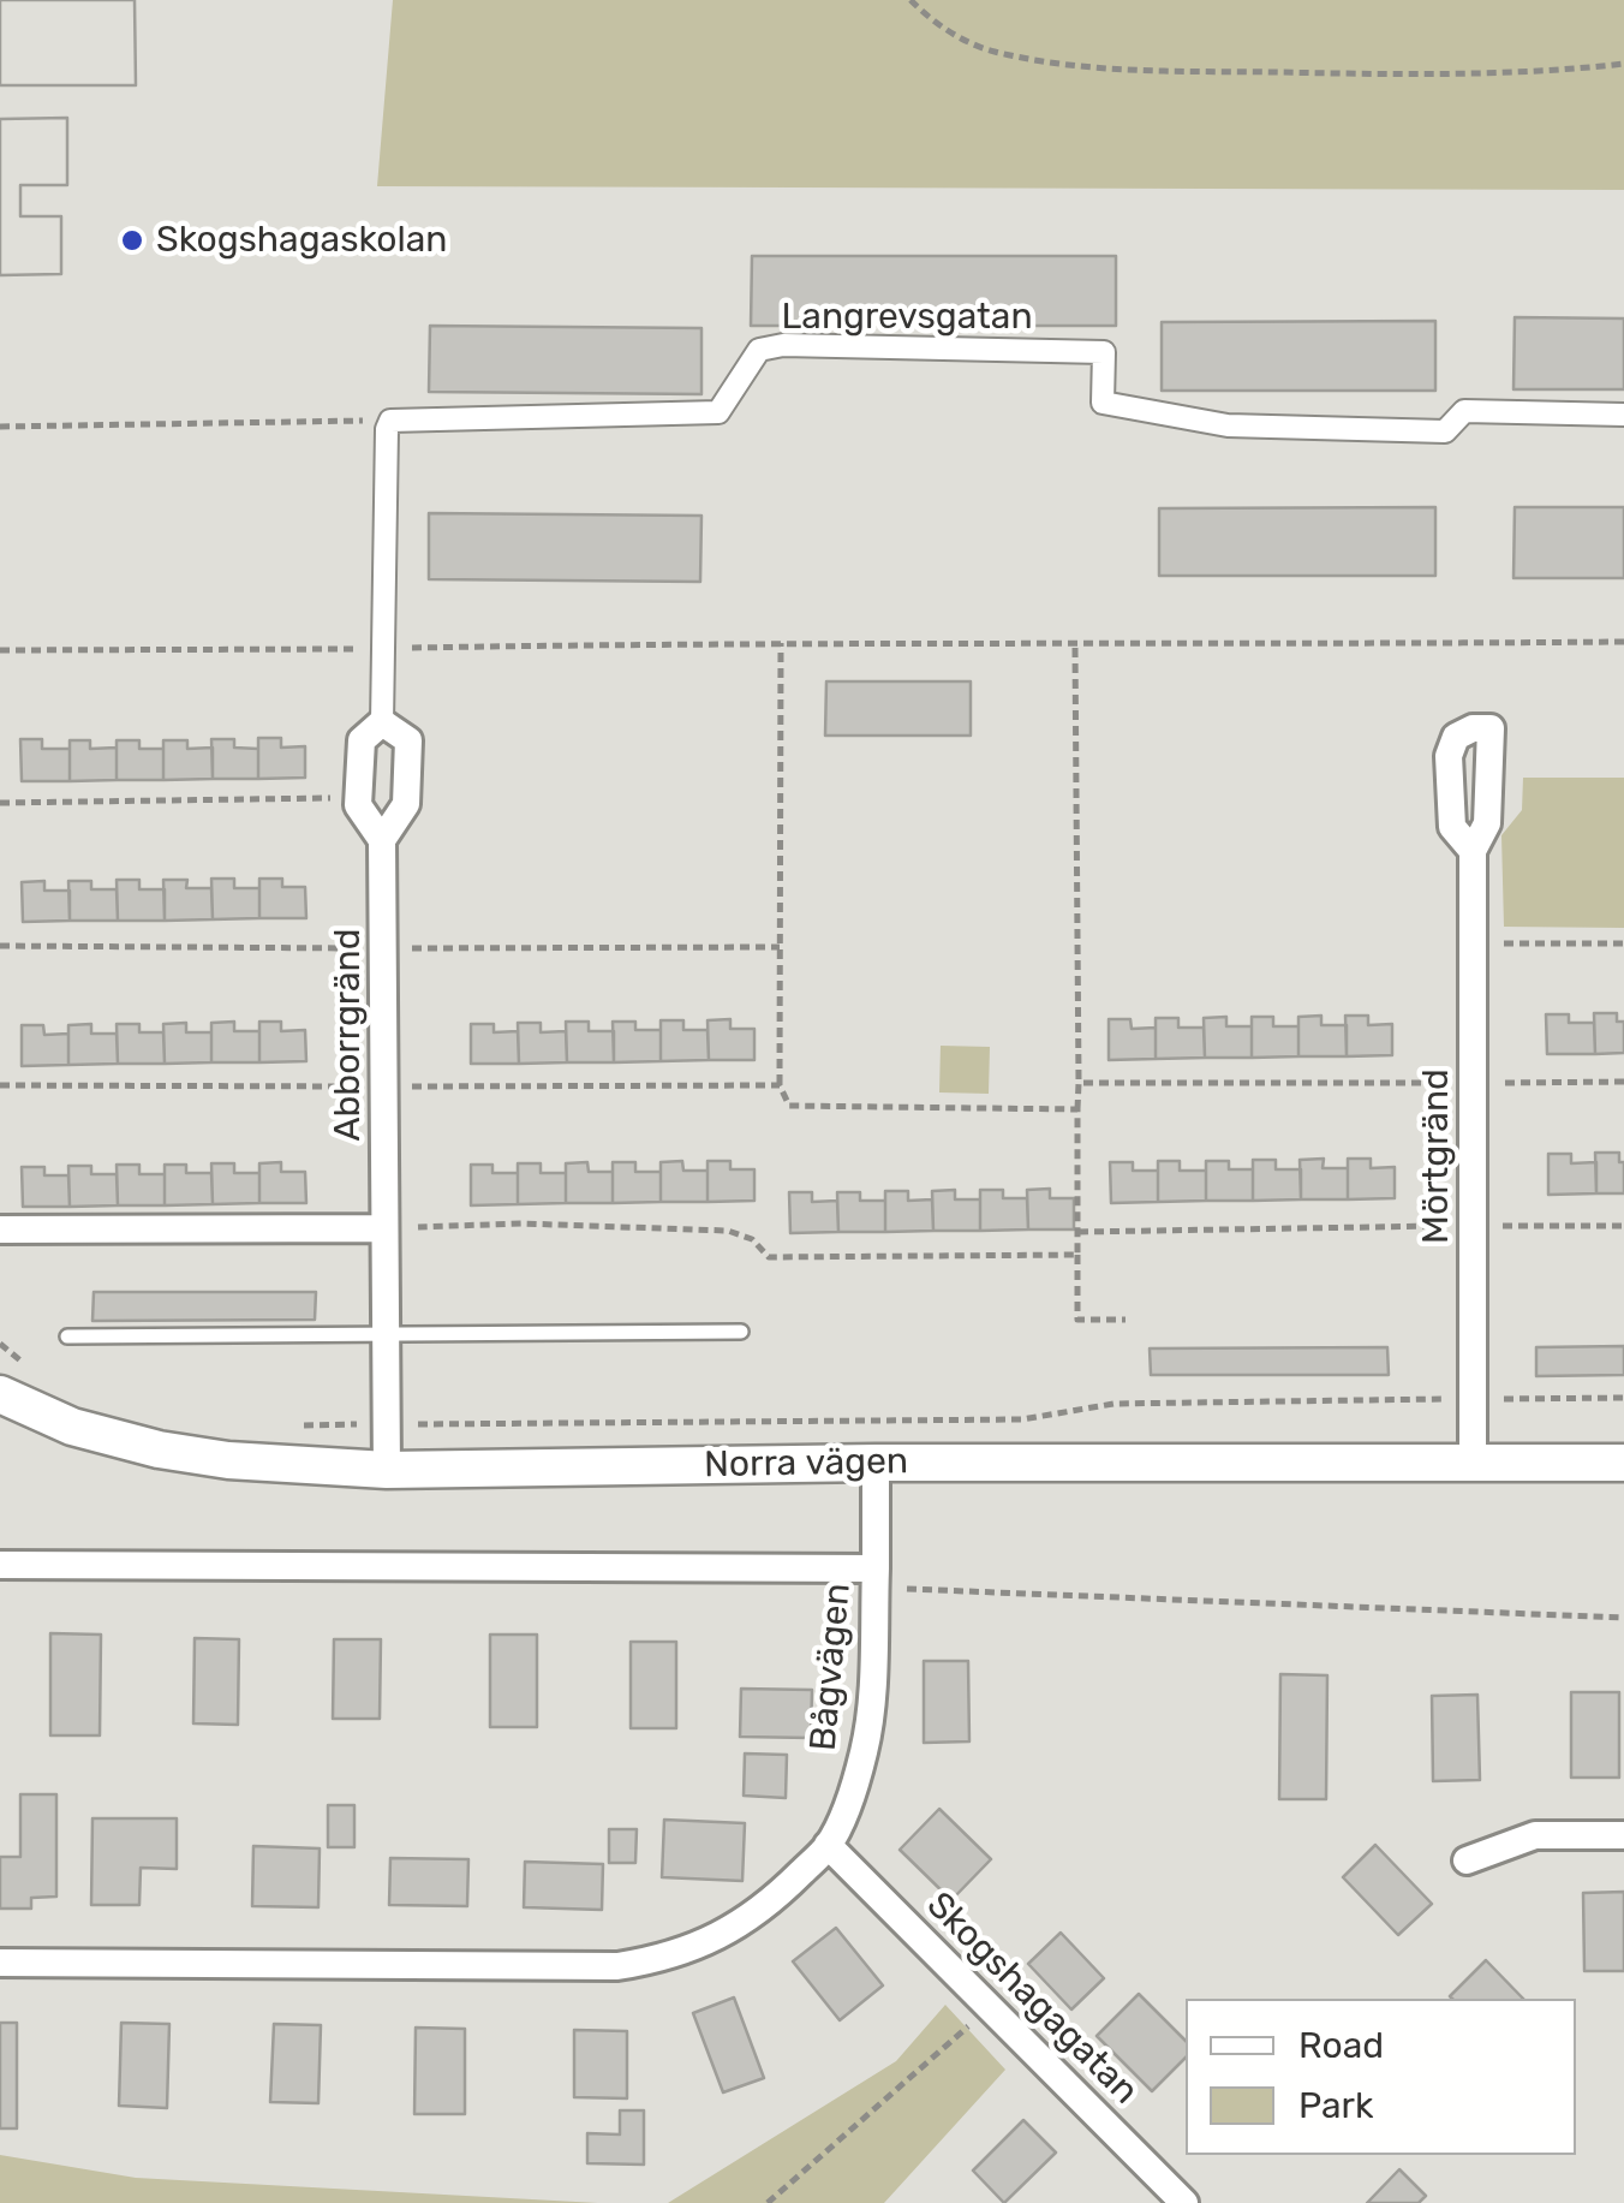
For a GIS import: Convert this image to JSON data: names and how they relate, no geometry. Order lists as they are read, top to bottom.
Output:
{
  "streets": {
    "street": [
      "Langrevsgatan",
      "Abborrgränd",
      "Mörtgränd",
      "Norra vägen",
      "Bågvägen",
      "Skogshagagatan"
    ]
  },
  "crossings": [
    ["Abborrgränd", "Norra vägen"],
    ["Mörtgränd", "Norra vägen"],
    ["Bågvägen", "Skogshagagatan"]
  ],
  "places": ["Skogshagaskolan"],
  "legend": ["Road", "Park"]
}
